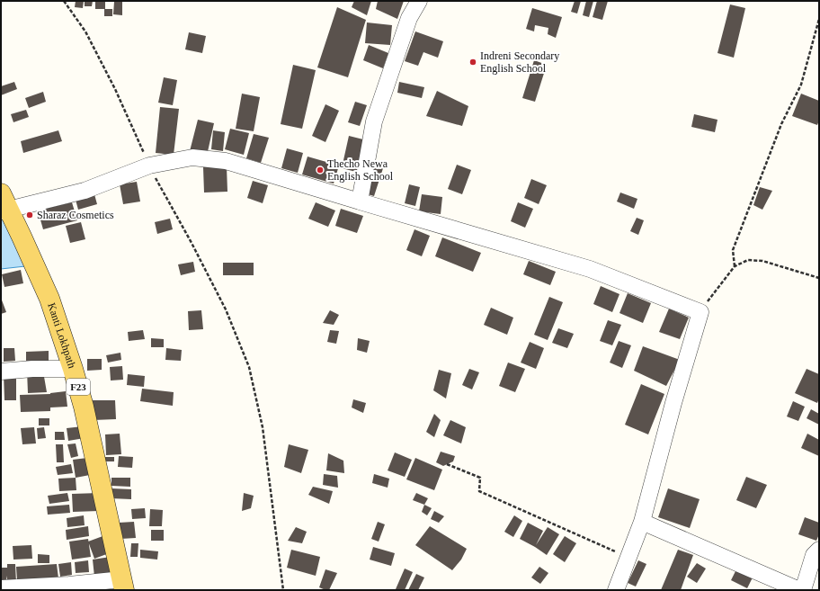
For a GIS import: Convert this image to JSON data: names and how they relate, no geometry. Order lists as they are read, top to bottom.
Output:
{
  "streets": {
    "main road": ["Kanti Lokhpath", "F23"]
  },
  "places": ["Indreni Secondary English School", "Thecho Newa English School", "Sharaz Cosmetics"]
}
